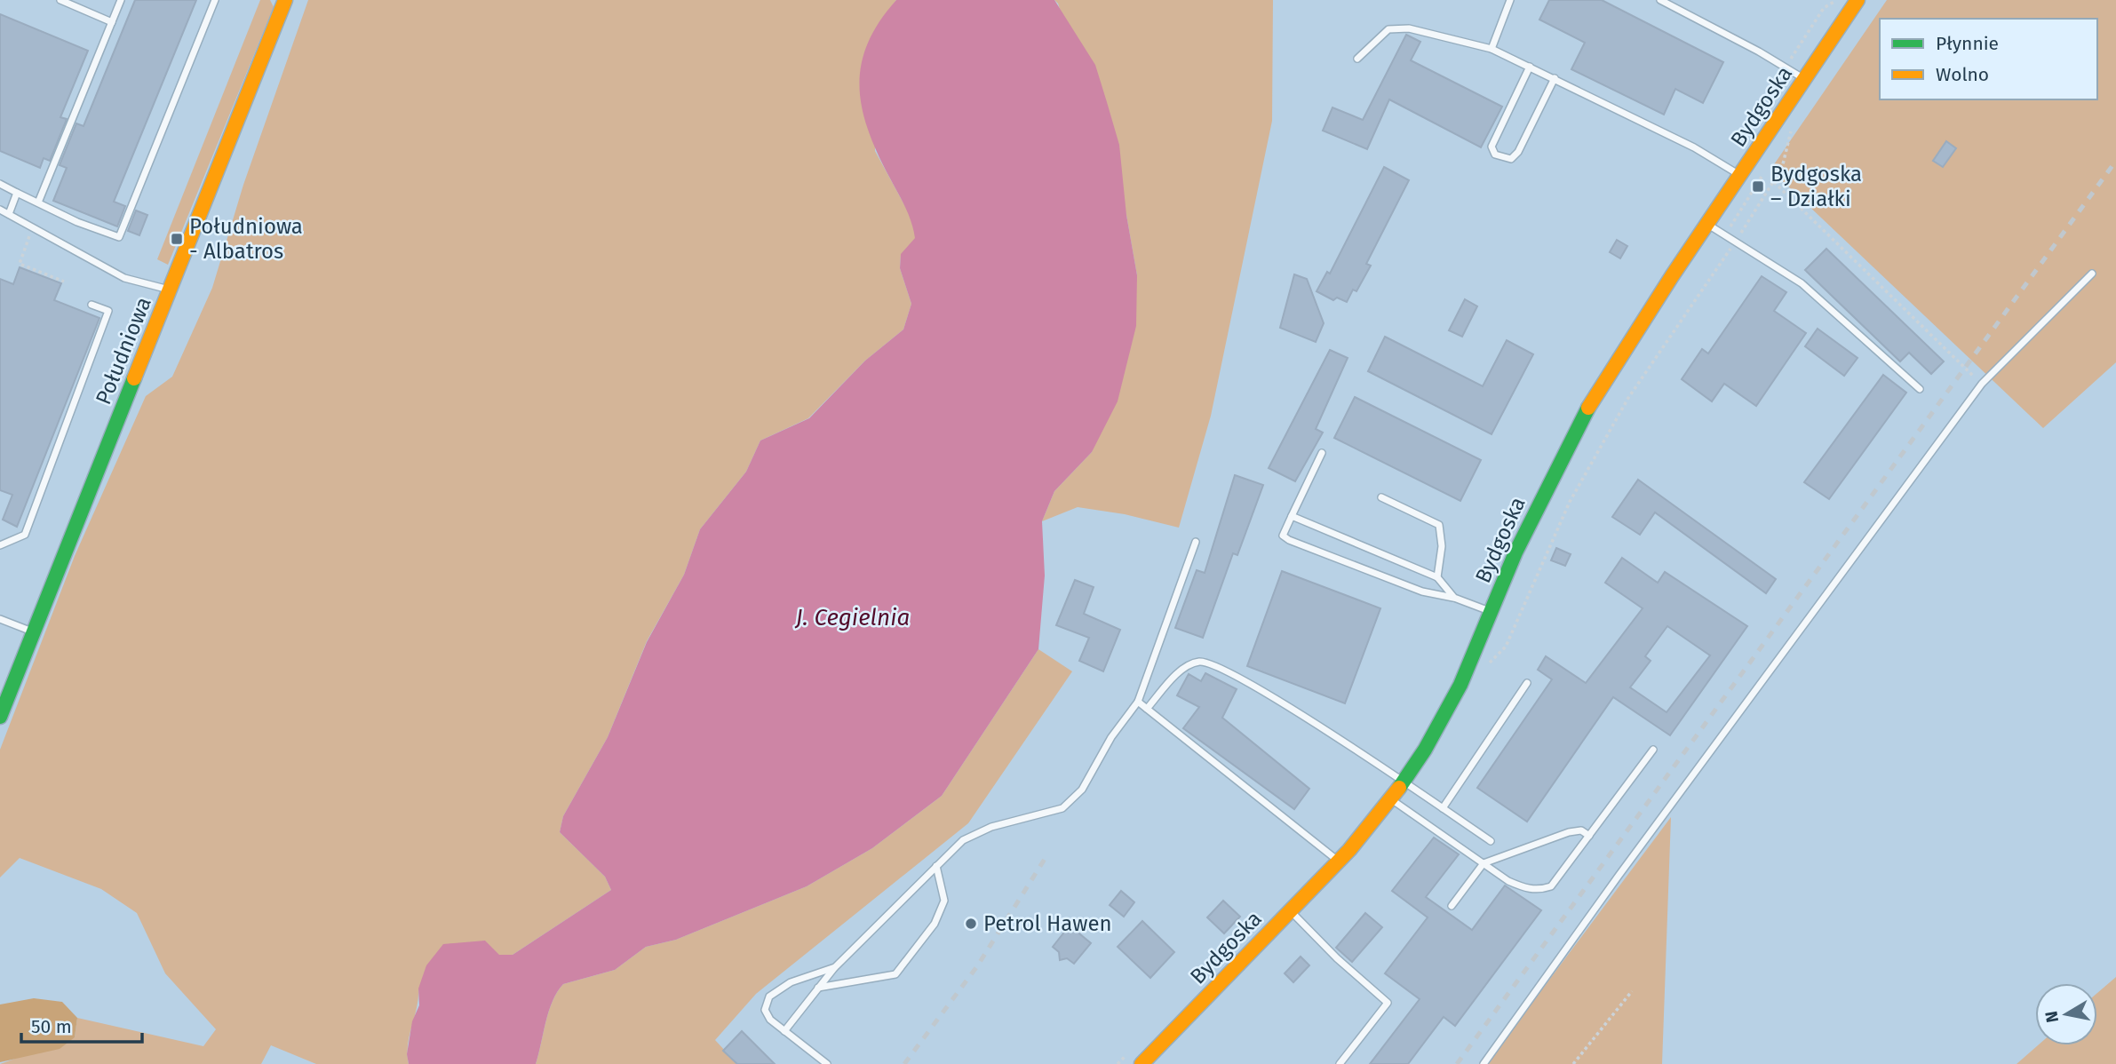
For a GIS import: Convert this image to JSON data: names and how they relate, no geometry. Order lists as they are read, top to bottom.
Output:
{
  "streets": {
    "street": ["Bydgoska", "Południowa"]
  },
  "water": ["J. Cegielnia"],
  "places": {
    "transit": ["Bydgoska – Działki", "Południowa - Albatros"],
    "other": ["Petrol Hawen"]
  },
  "legend": ["Płynnie", "Wolno"],
  "scale_bar": "50 m",
  "north": "left"
}
